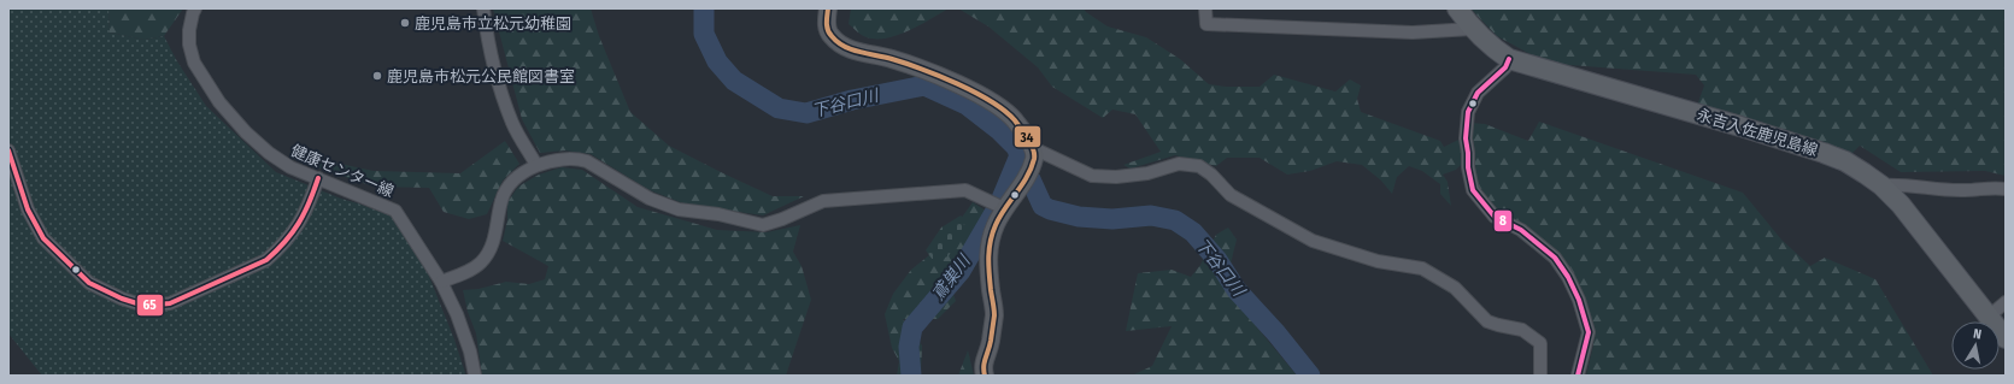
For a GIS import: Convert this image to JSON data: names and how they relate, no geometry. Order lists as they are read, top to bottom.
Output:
{
  "streets": {
    "main road": ["永吉入佐鹿児島線"],
    "street": ["健康センター線"]
  },
  "water": ["下谷口川", "鳶巣川"],
  "places": ["鹿児島市立松元幼稚園", "鹿児島市松元公民館図書室"],
  "lines": ["transit line 34", "transit line 8", "transit line 65"],
  "north": "top"
}
